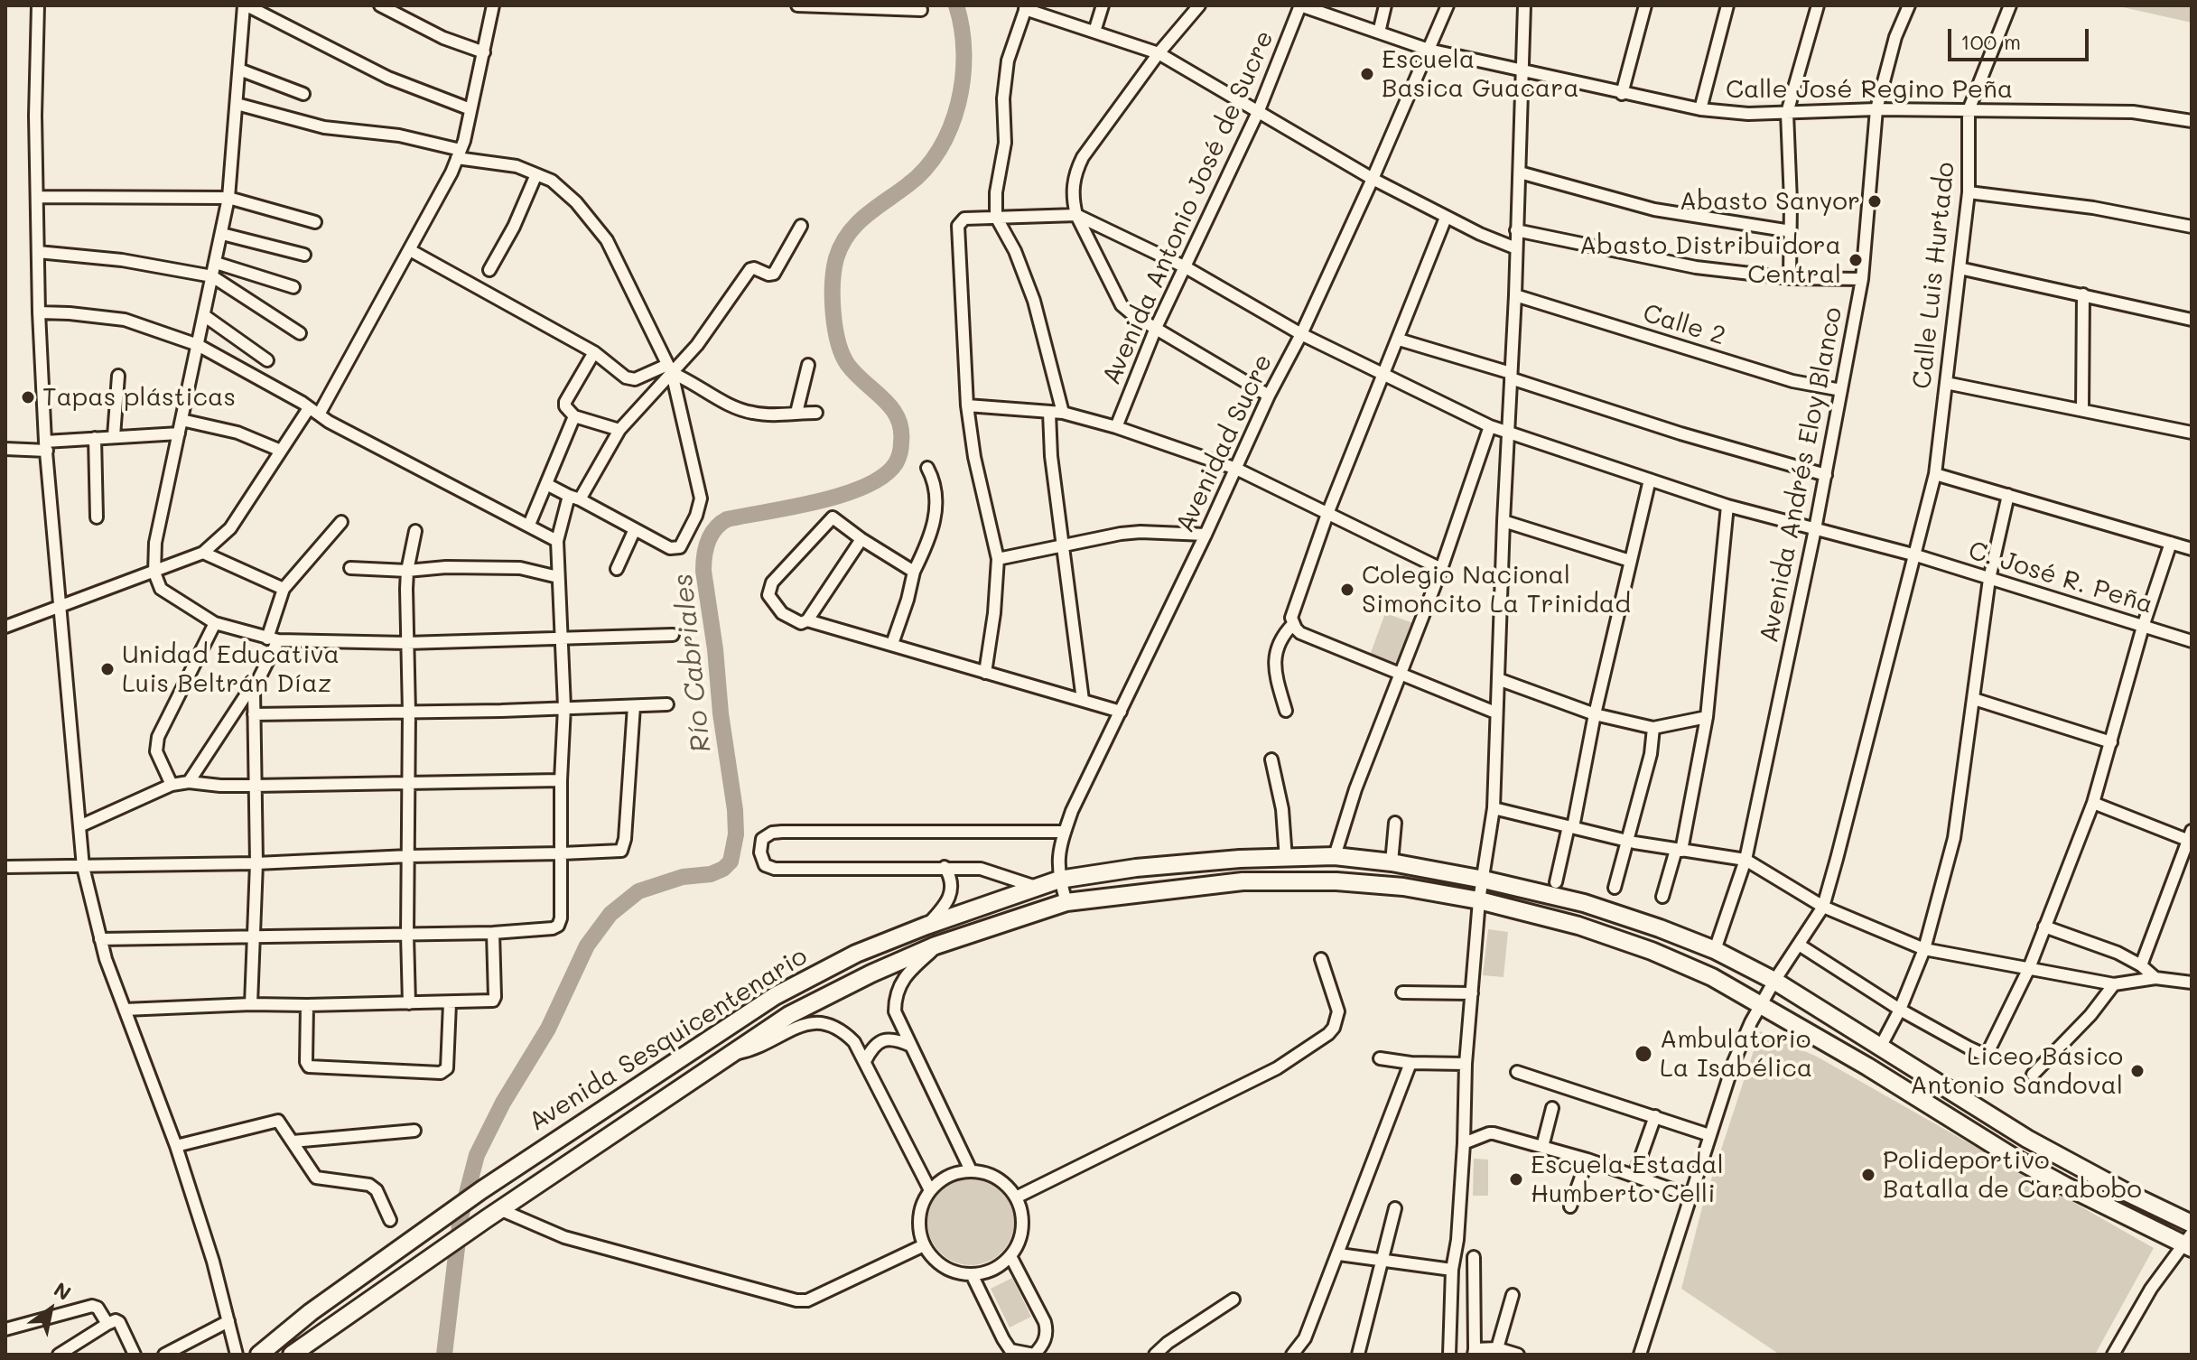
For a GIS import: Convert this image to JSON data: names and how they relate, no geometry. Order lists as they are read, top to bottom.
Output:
{
  "streets": {
    "main road": ["Avenida Sesquicentenario"],
    "street": [
      "Calle José Regino Peña",
      "Avenida Antonio José de Sucre",
      "Calle Luis Hurtado",
      "Calle 2",
      "Avenidad Sucre",
      "Avenida Andrés Eloy Blanco",
      "C. José R. Peña"
    ]
  },
  "crossings": [
    ["Calle José Regino Peña", "Avenida Antonio José de Sucre"],
    ["Calle José Regino Peña", "Calle Luis Hurtado"],
    ["Calle José Regino Peña", "Avenidad Sucre"],
    ["Calle José Regino Peña", "Avenida Andrés Eloy Blanco"],
    ["Avenida Antonio José de Sucre", "C. José R. Peña"],
    ["Calle Luis Hurtado", "C. José R. Peña"],
    ["Calle Luis Hurtado", "Avenida Sesquicentenario"],
    ["Calle 2", "Avenida Andrés Eloy Blanco"],
    ["Avenidad Sucre", "C. José R. Peña"],
    ["Avenidad Sucre", "Avenida Sesquicentenario"],
    ["Avenida Andrés Eloy Blanco", "C. José R. Peña"],
    ["Avenida Andrés Eloy Blanco", "Avenida Sesquicentenario"]
  ],
  "water": ["Río Cabriales"],
  "places": [
    "Escuela Basica Guacara",
    "Abasto Sanyor",
    "Abasto Distribuidora Central",
    "Tapas plásticas",
    "Colegio Nacional Simoncito La Trinidad",
    "Unidad Educativa Luis Beltrán Díaz",
    "Ambulatorio La Isabélica",
    "Liceo Básico Antonio Sandoval",
    "Polideportivo Batalla de Carabobo",
    "Escuela Estadal Humberto Celli"
  ],
  "scale_bar": "100 m",
  "north": "top right"
}
